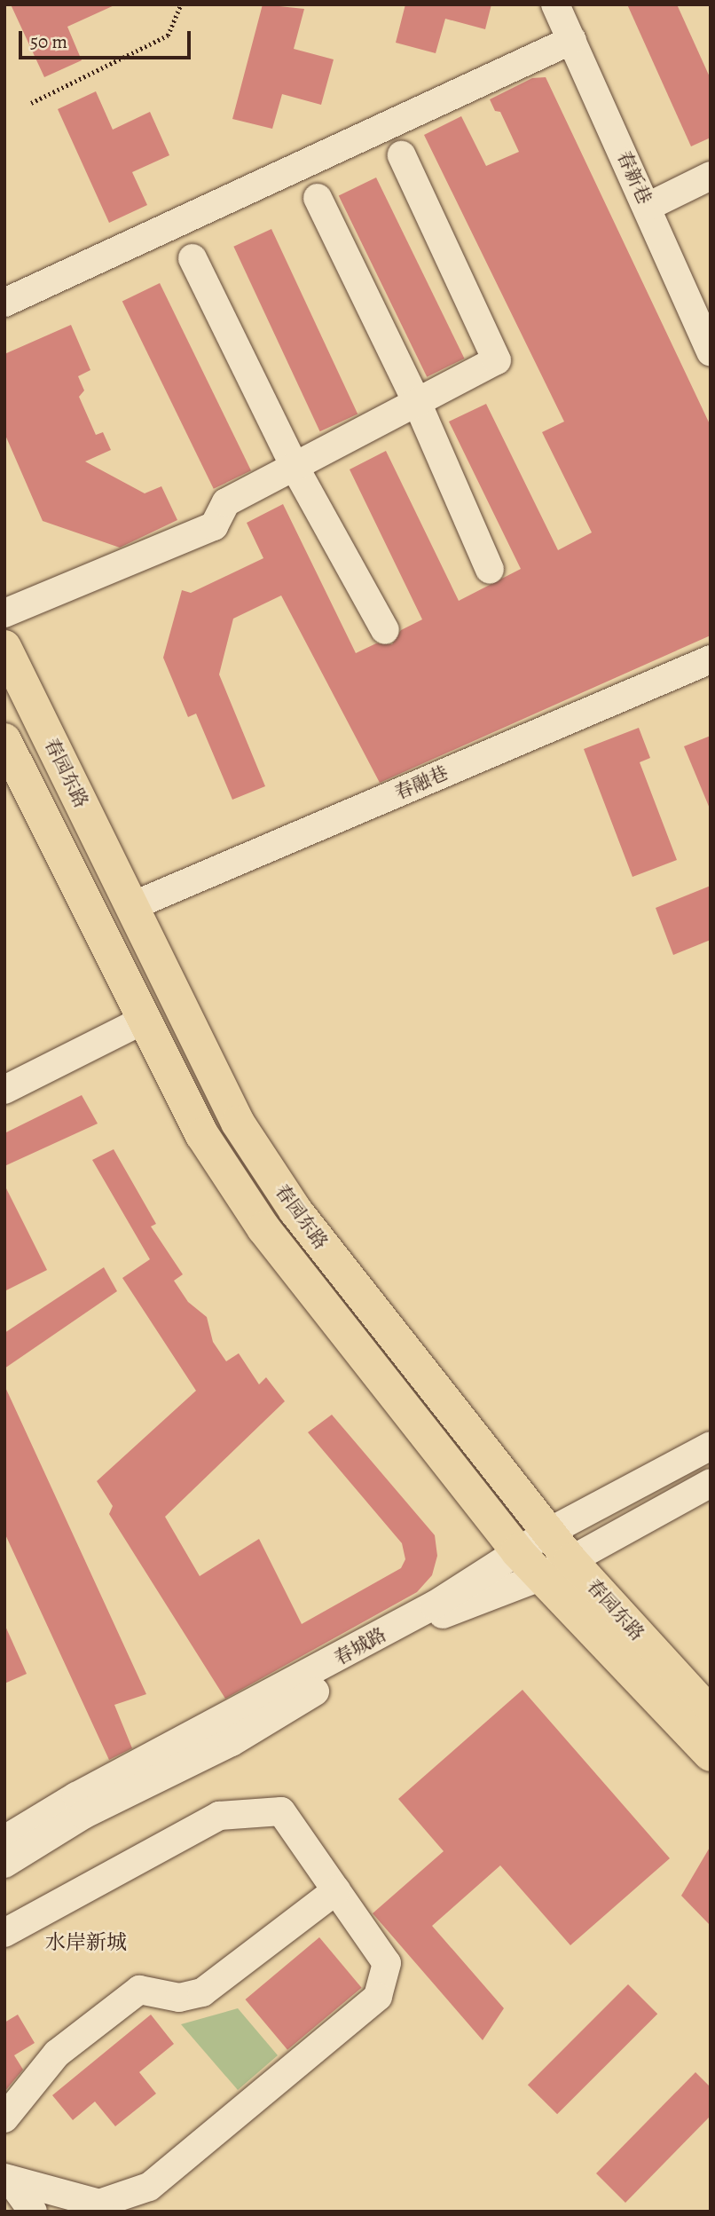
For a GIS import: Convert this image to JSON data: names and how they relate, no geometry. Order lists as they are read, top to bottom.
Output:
{
  "streets": {
    "main road": ["春园东路"],
    "street": ["春新巷", "春融巷", "春城路"]
  },
  "crossings": [
    ["春园东路", "春融巷"],
    ["春园东路", "春城路"]
  ],
  "districts": ["水岸新城"],
  "scale_bar": "50 m"
}
